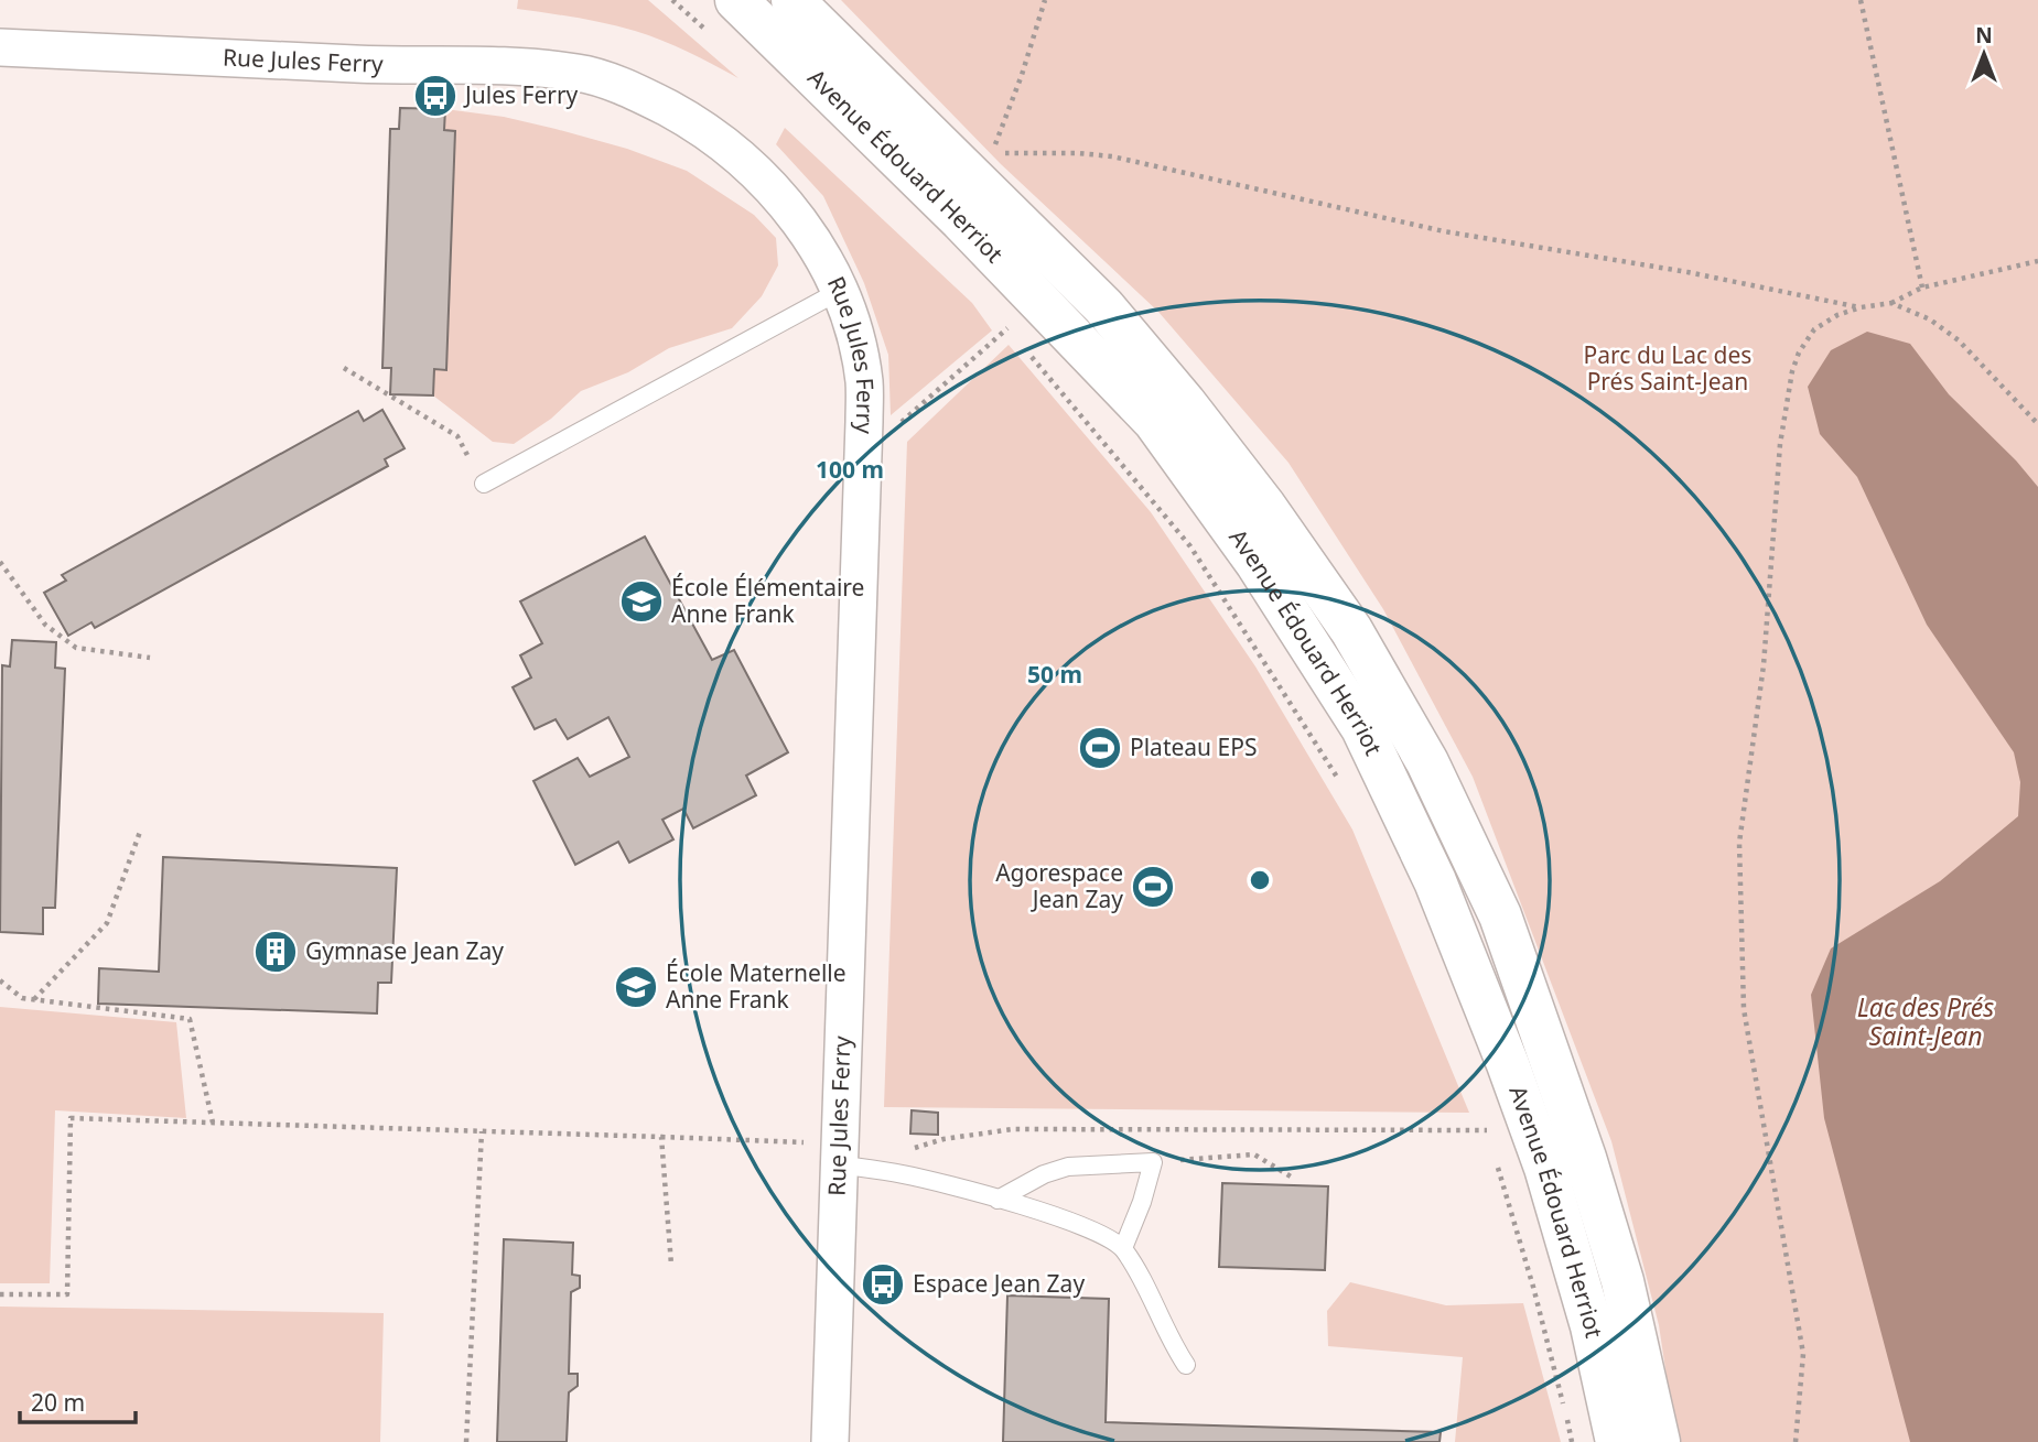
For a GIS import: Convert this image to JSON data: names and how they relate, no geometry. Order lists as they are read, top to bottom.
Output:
{
  "streets": {
    "main road": ["Avenue Édouard Herriot"],
    "street": ["Rue Jules Ferry"]
  },
  "water": ["Lac des Prés Saint-Jean"],
  "parks": ["Parc du Lac des Prés Saint-Jean"],
  "places": {
    "bus stop": ["Jules Ferry", "Espace Jean Zay"],
    "school or university": ["École Élémentaire Anne Frank", "École Maternelle Anne Frank"],
    "sports": ["Plateau EPS", "Agorespace Jean Zay"],
    "building": ["Gymnase Jean Zay"]
  },
  "scale_bar": "20 m",
  "north": "top",
  "rings": ["100 m", "50 m"]
}
